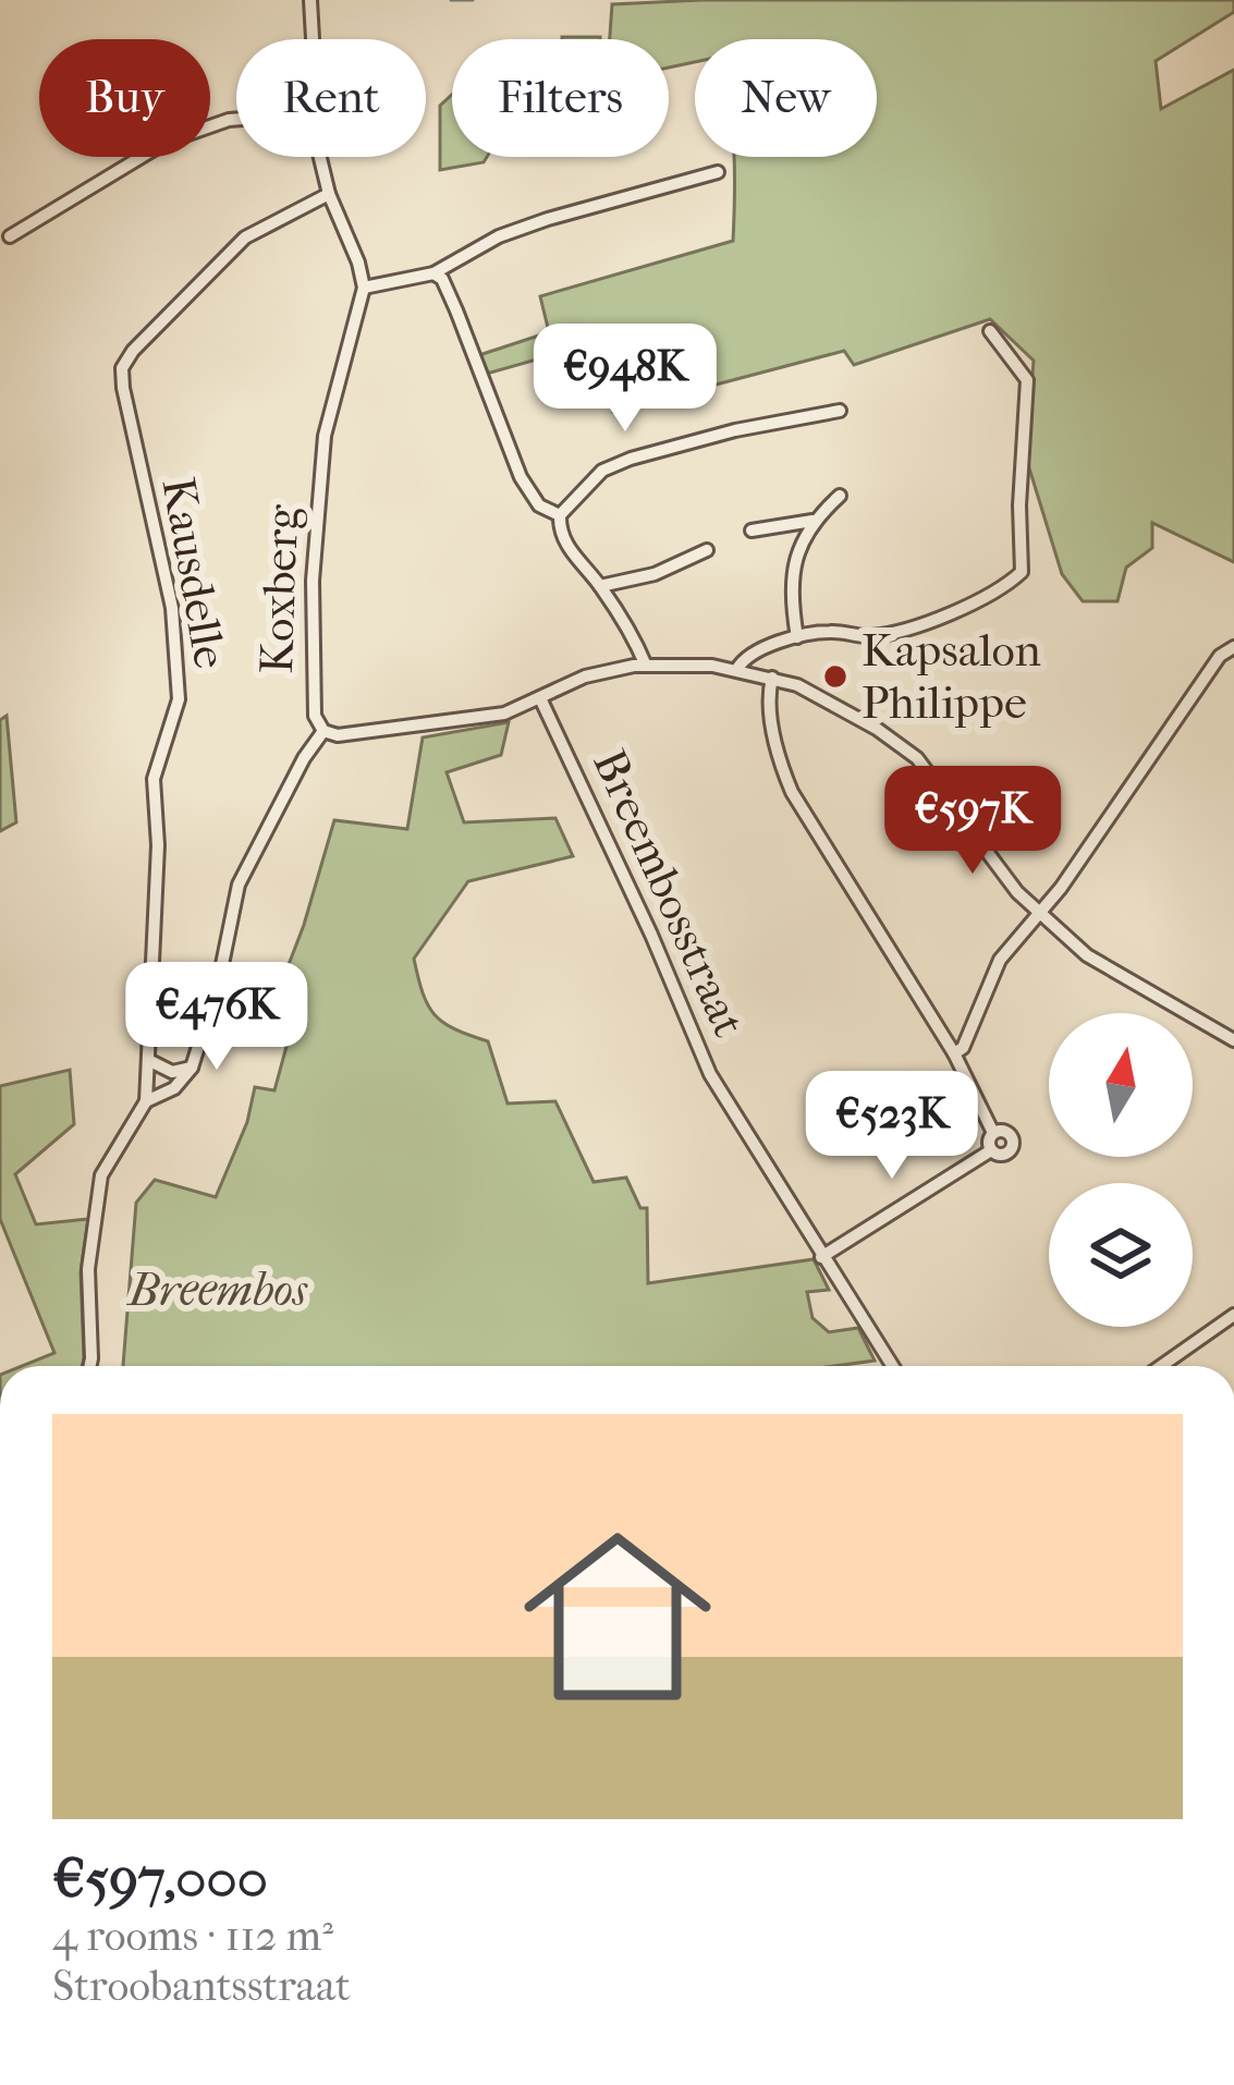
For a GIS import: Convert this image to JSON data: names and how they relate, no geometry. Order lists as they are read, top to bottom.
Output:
{
  "streets": {
    "street": ["Kausdelle", "Koxberg", "Breembosstraat"]
  },
  "crossings": [
    ["Kausdelle", "Koxberg"],
    ["Koxberg", "Breembosstraat"]
  ],
  "parks": ["Breembos"],
  "places": ["Kapsalon Philippe"],
  "north": "top",
  "page": {
    "chip": [
      "Buy",
      "Rent",
      "Filters",
      "New"
    ],
    "price": [
      "€948K",
      "€597K",
      "€476K",
      "€523K"
    ],
    "list": [
      {
        "name": "€597,000",
        "note": "4 rooms · 112 m² · Stroobantsstraat"
      }
    ]
  }
}
